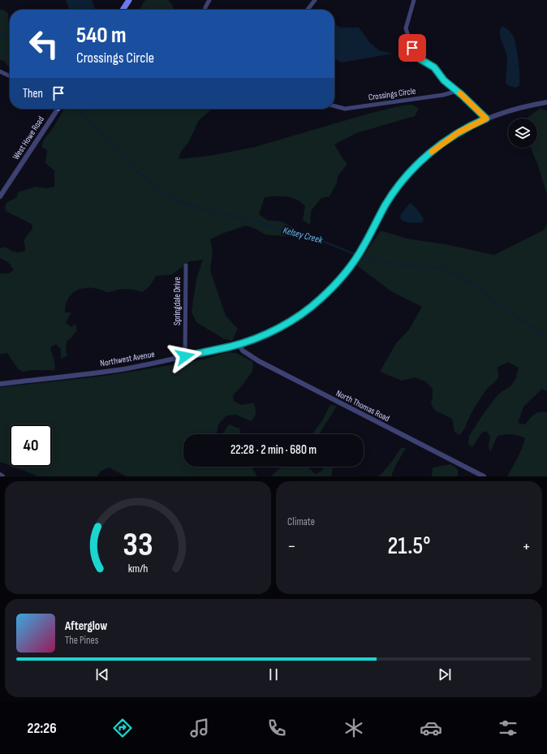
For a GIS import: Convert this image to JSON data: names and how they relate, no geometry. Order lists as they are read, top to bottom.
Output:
{
  "streets": {
    "street": [
      "Crossings Circle",
      "West Howe Road",
      "Springdale Drive",
      "Northwest Avenue",
      "North Thomas Road"
    ]
  },
  "crossings": [
    ["Springdale Drive", "Northwest Avenue"],
    ["Northwest Avenue", "North Thomas Road"]
  ],
  "water": ["Kelsey Creek"],
  "page": {
    "turn": ["540 m", "Crossings Circle"],
    "then": "Then",
    "limit": "40",
    "trip": "22:28 · 2 min · 680 m",
    "tile": "Climate",
    "heat": ["−", "21.5°", "+"],
    "song": ["Afterglow", "The Pines"],
    "tabs": "22:26",
    "gauge": ["33", "km/h"]
  }
}
